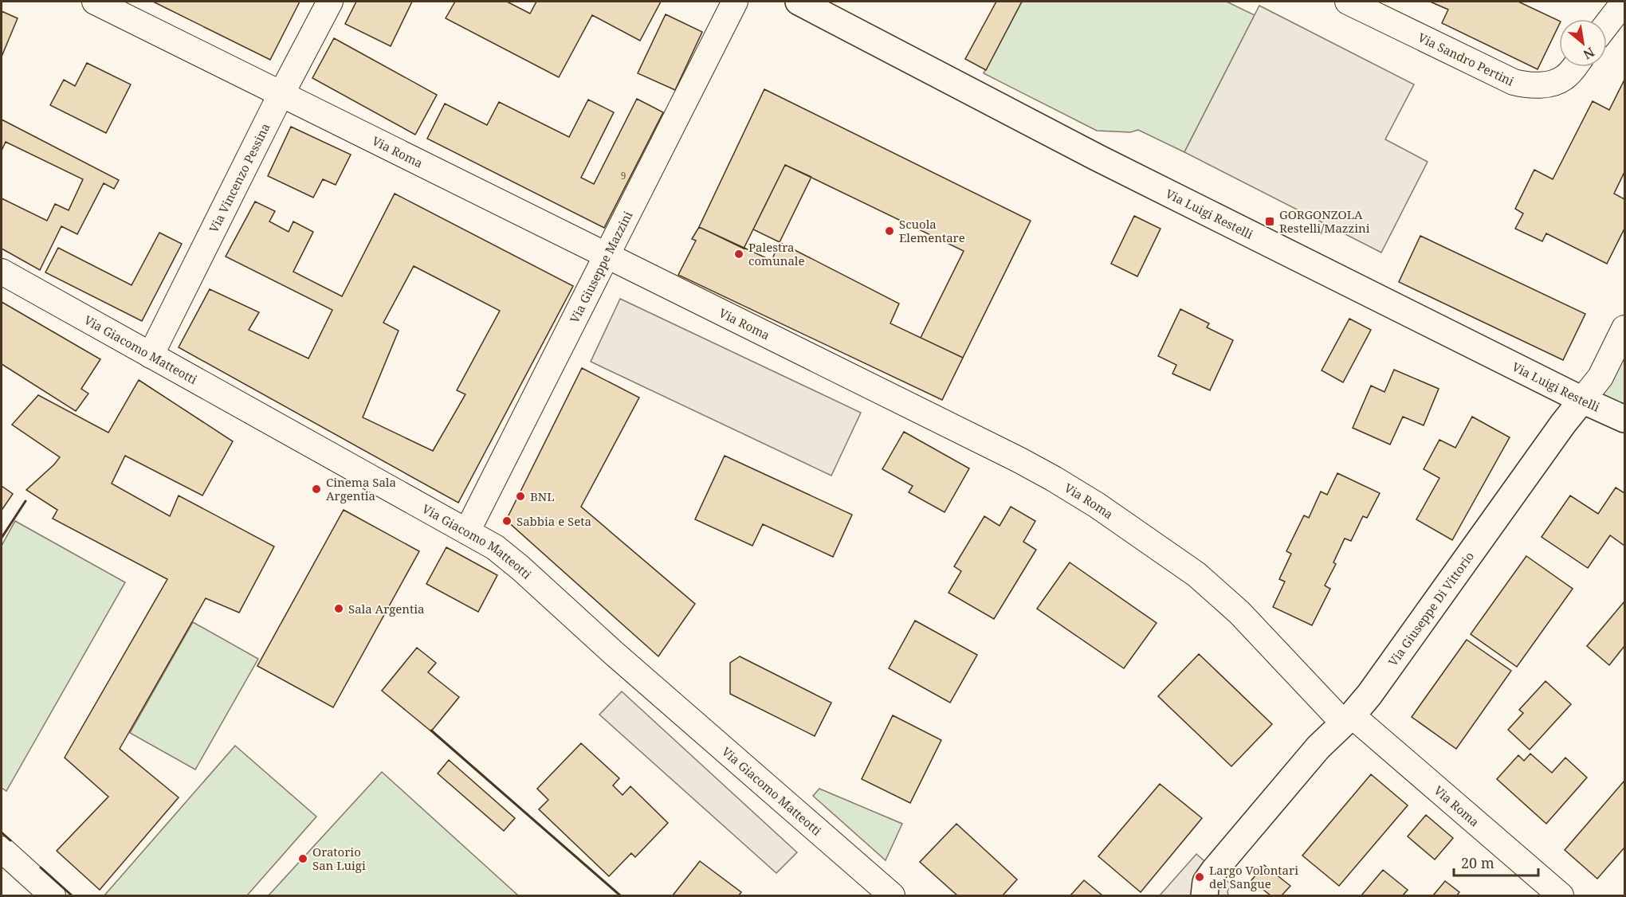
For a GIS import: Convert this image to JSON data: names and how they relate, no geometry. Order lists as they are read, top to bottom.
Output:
{
  "streets": {
    "street": [
      "Via Sandro Pertini",
      "Via Roma",
      "Via Vincenzo Pessina",
      "Via Luigi Restelli",
      "Via Giuseppe Mazzini",
      "Via Giacomo Matteotti",
      "Via Giuseppe Di Vittorio"
    ]
  },
  "crossings": [
    ["Via Roma", "Via Vincenzo Pessina"],
    ["Via Roma", "Via Giuseppe Mazzini"],
    ["Via Roma", "Via Giuseppe Di Vittorio"],
    ["Via Vincenzo Pessina", "Via Giacomo Matteotti"],
    ["Via Luigi Restelli", "Via Giuseppe Di Vittorio"],
    ["Via Giuseppe Mazzini", "Via Giacomo Matteotti"]
  ],
  "places": {
    "transit": ["GORGONZOLA Restelli/Mazzini"],
    "other": [
      "Scuola Elementare",
      "Palestra comunale",
      "Cinema Sala Argentia",
      "BNL",
      "Sabbia e Seta",
      "Sala Argentia",
      "Oratorio San Luigi",
      "Largo Volontari del Sangue"
    ]
  },
  "house_numbers": ["9"],
  "scale_bar": "20 m",
  "north": "bottom right"
}
